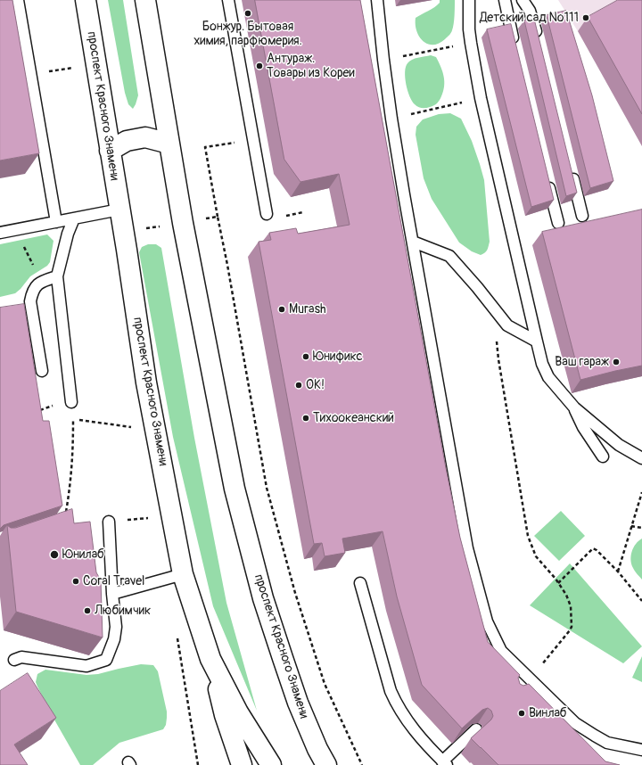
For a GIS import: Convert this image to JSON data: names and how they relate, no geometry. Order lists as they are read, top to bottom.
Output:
{
  "streets": {
    "main road": ["проспект Красного Знамени"]
  },
  "places": [
    "Бонжур. Бытовая химия, парфюмерия.",
    "Детский сад №111",
    "Антураж. Товары из Кореи",
    "Murash",
    "Юнификс",
    "Ваш гараж",
    "ОК!",
    "Тихоокеанский",
    "Юнилаб",
    "Coral Travel",
    "Любимчик",
    "Винлаб"
  ]
}
